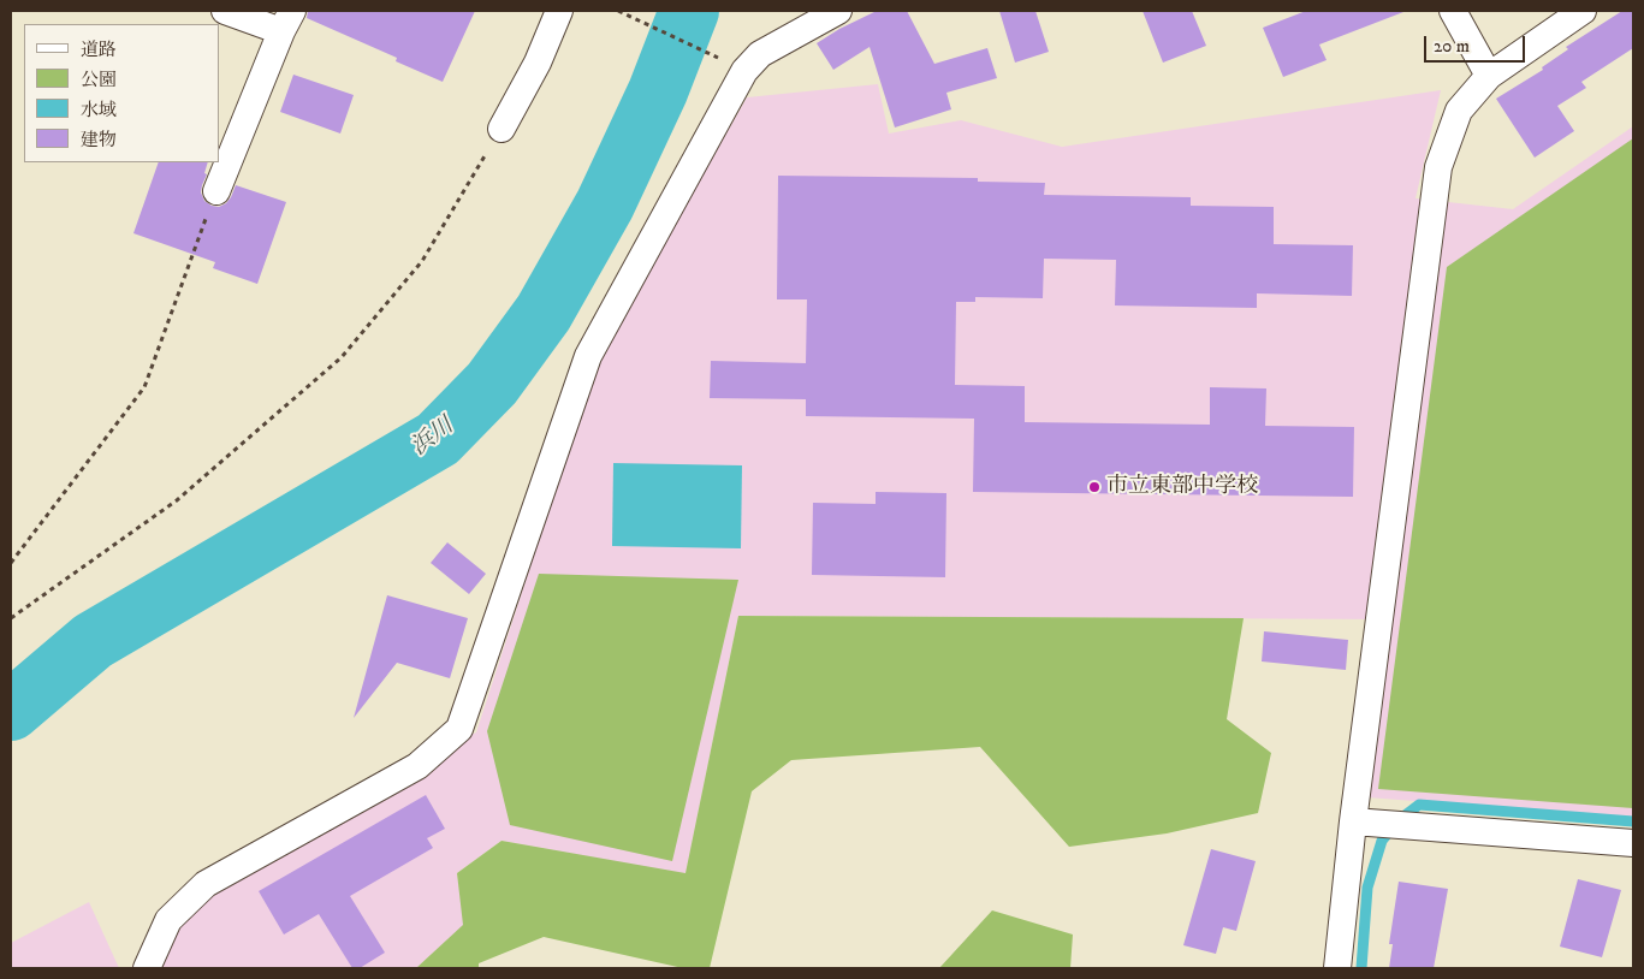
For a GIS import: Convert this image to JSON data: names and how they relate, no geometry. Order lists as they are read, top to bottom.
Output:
{
  "water": ["浜川"],
  "places": ["市立東部中学校"],
  "legend": [
    "道路",
    "公園",
    "水域",
    "建物"
  ],
  "scale_bar": "20 m"
}
